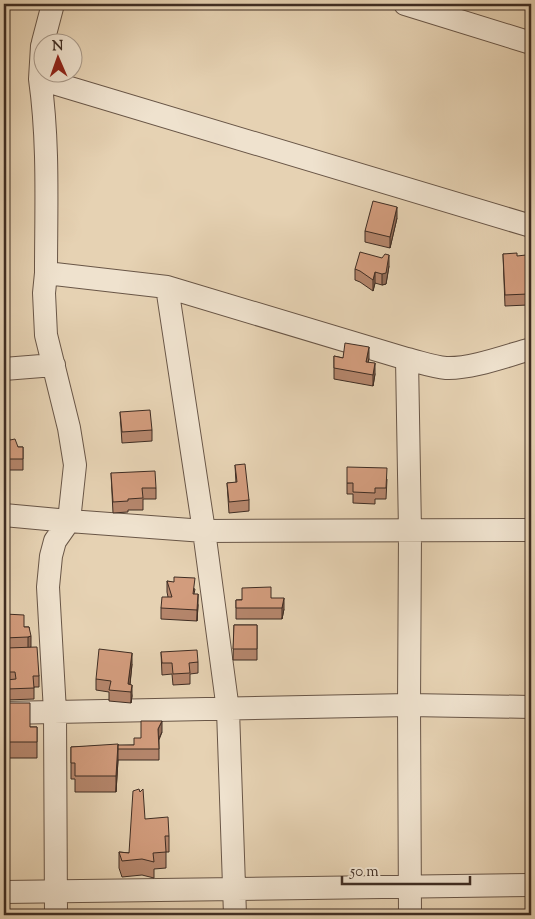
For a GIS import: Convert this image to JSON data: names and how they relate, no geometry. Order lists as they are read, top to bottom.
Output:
{
  "scale_bar": "50 m",
  "north": "top"
}
